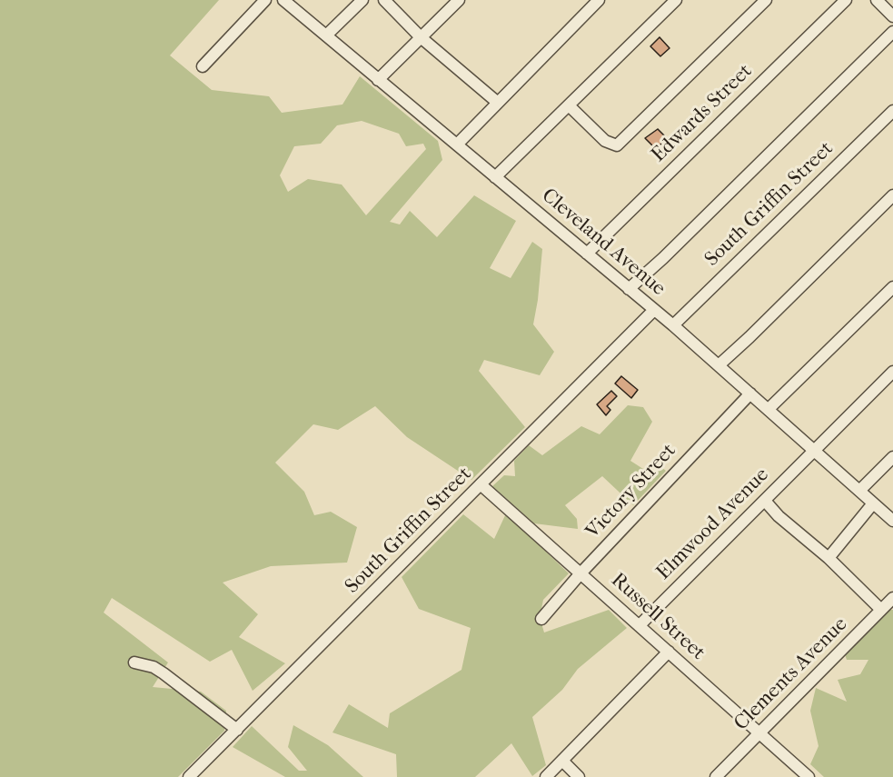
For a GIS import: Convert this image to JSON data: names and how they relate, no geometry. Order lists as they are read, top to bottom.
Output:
{
  "streets": {
    "street": [
      "Edwards Street",
      "South Griffin Street",
      "Cleveland Avenue",
      "Victory Street",
      "Elmwood Avenue",
      "Russell Street",
      "Clements Avenue"
    ]
  },
  "crossings": [
    ["Edwards Street", "Cleveland Avenue"],
    ["South Griffin Street", "Cleveland Avenue"],
    ["South Griffin Street", "Russell Street"],
    ["Cleveland Avenue", "Victory Street"],
    ["Cleveland Avenue", "Elmwood Avenue"],
    ["Victory Street", "Russell Street"],
    ["Elmwood Avenue", "Russell Street"],
    ["Russell Street", "Clements Avenue"]
  ]
}
